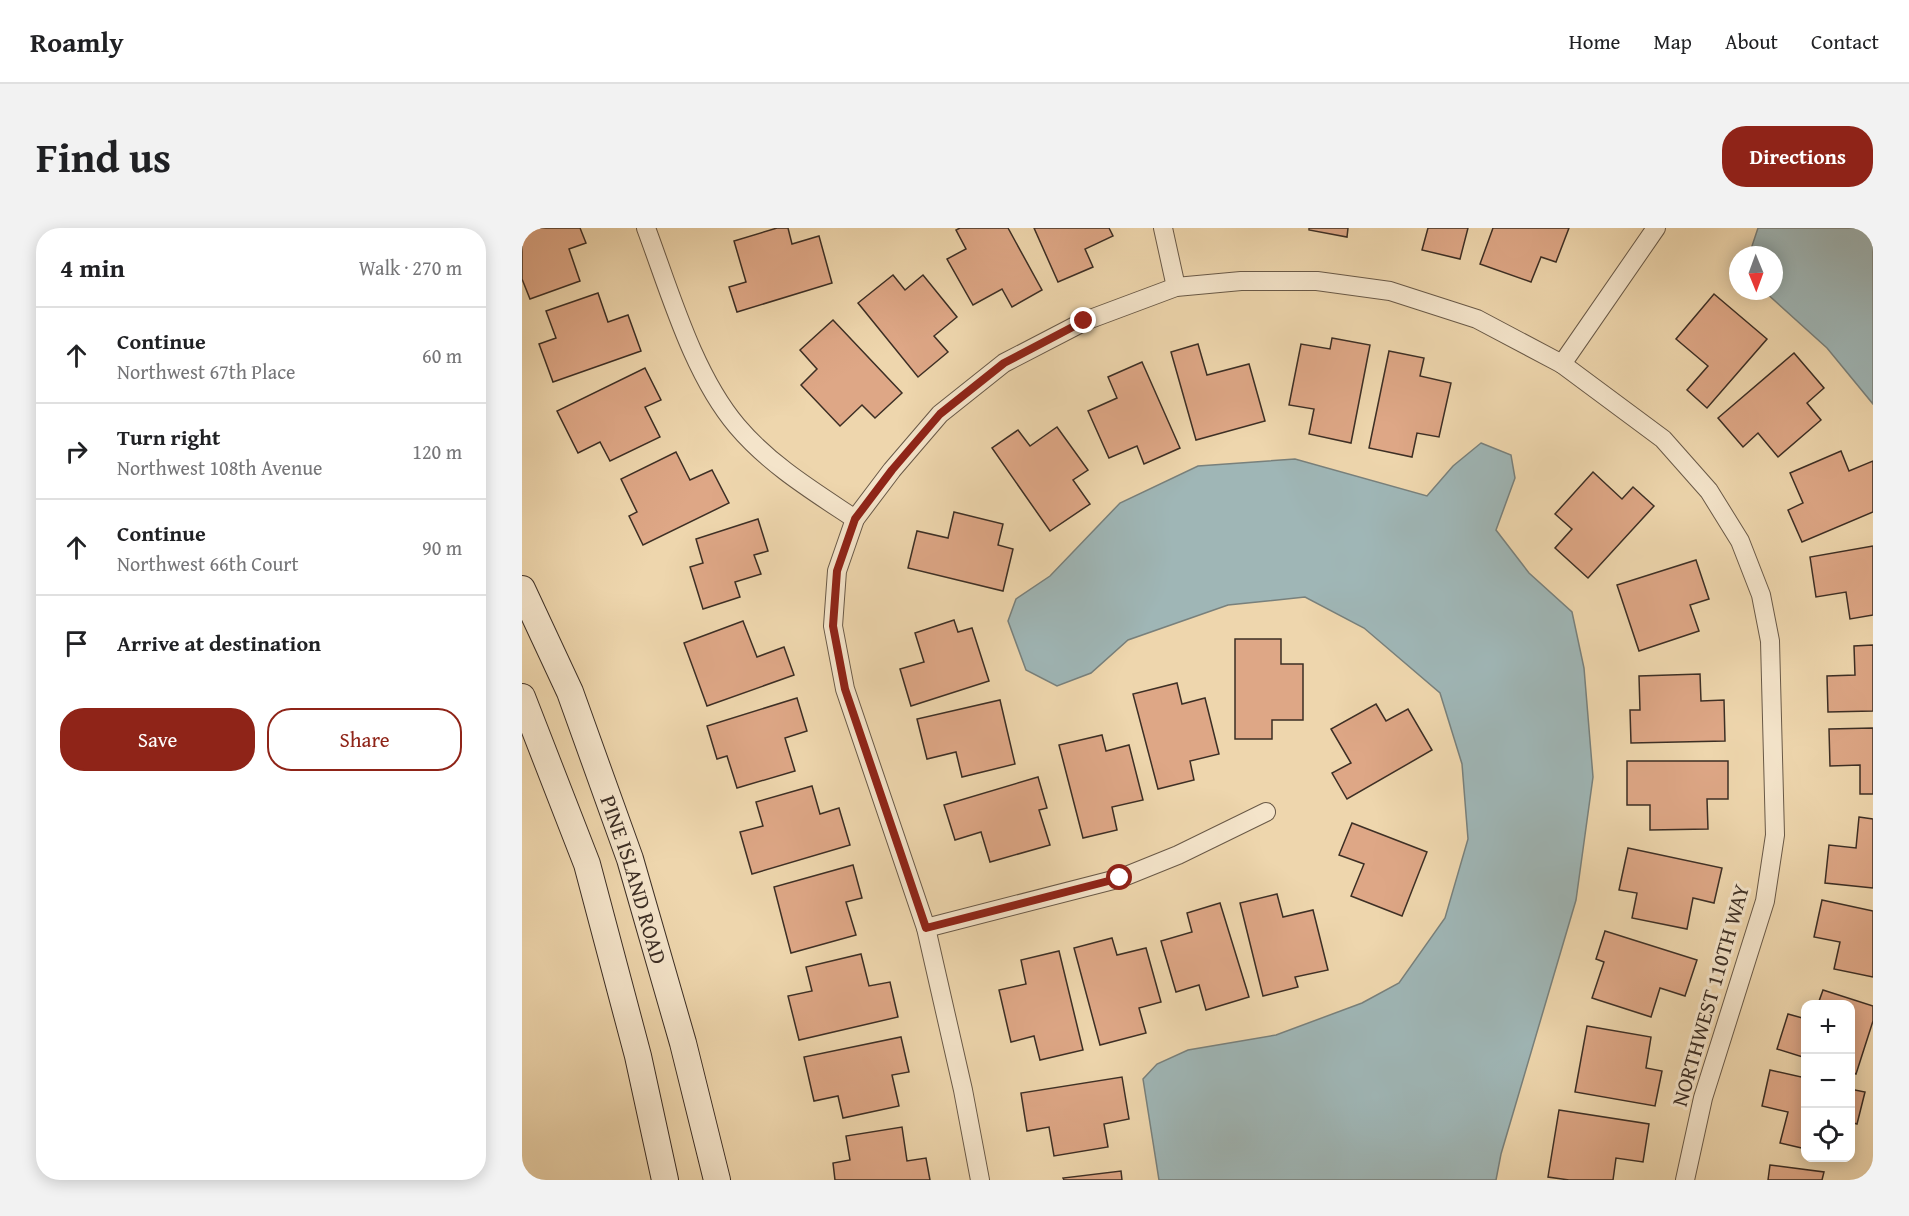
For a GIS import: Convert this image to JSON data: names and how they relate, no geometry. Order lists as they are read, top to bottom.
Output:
{
  "streets": {
    "main road": ["PINE ISLAND ROAD"],
    "street": ["NORTHWEST 110TH WAY"]
  },
  "north": "bottom",
  "page": {
    "header": "Roamly",
    "nav": [
      "Home",
      "Map",
      "About",
      "Contact"
    ],
    "title": "Find us",
    "buttons": [
      "Directions",
      ["Save", "Share"]
    ],
    "heading": ["4 min", "Walk · 270 m"],
    "list": [
      ["Continue", "Northwest 67th Place", "60 m"],
      ["Turn right", "Northwest 108th Avenue", "120 m"],
      ["Continue", "Northwest 66th Court", "90 m"],
      "Arrive at destination"
    ],
    "map_buttons": ["+", "−"]
  }
}
